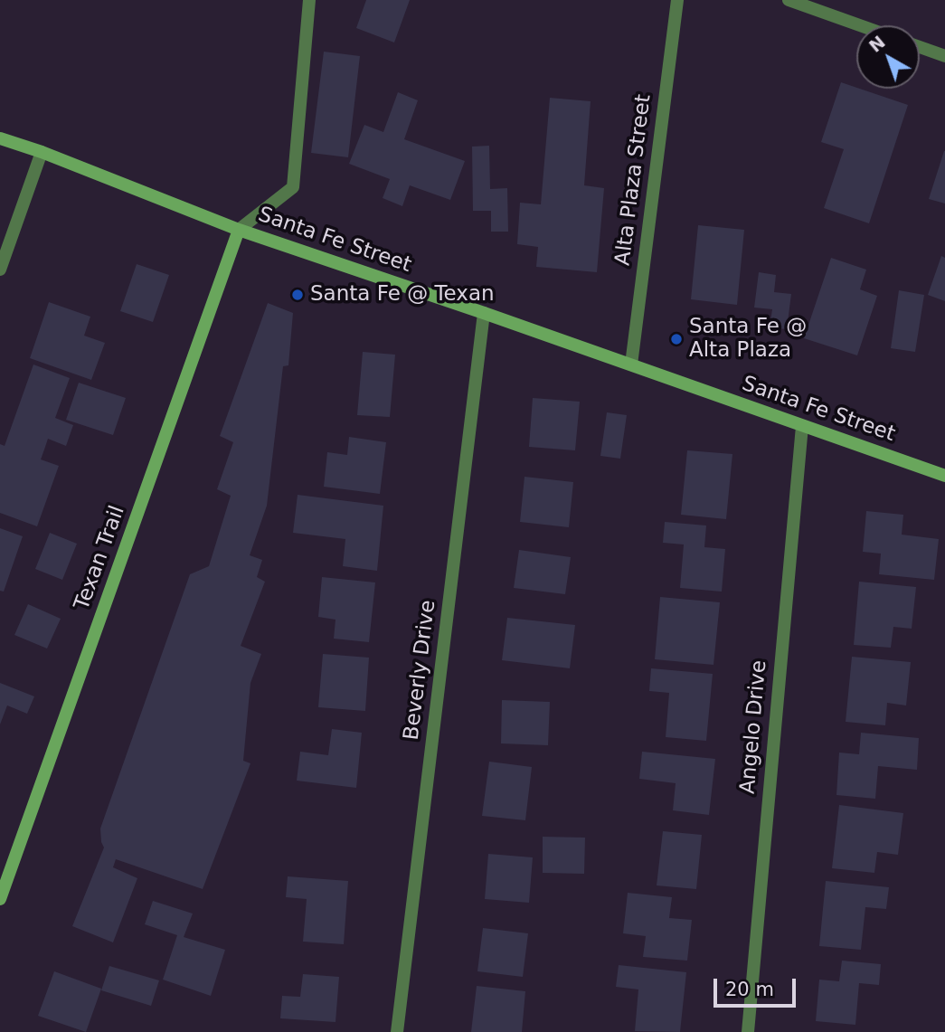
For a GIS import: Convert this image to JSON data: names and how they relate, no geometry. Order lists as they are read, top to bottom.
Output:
{
  "streets": {
    "main road": ["Santa Fe Street", "Texan Trail"],
    "street": ["Alta Plaza Street", "Beverly Drive", "Angelo Drive"]
  },
  "crossings": [
    ["Alta Plaza Street", "Santa Fe Street"],
    ["Santa Fe Street", "Texan Trail"],
    ["Santa Fe Street", "Beverly Drive"],
    ["Santa Fe Street", "Angelo Drive"]
  ],
  "places": ["Santa Fe @ Texan", "Santa Fe @ Alta Plaza"],
  "scale_bar": "20 m",
  "north": "top left"
}
